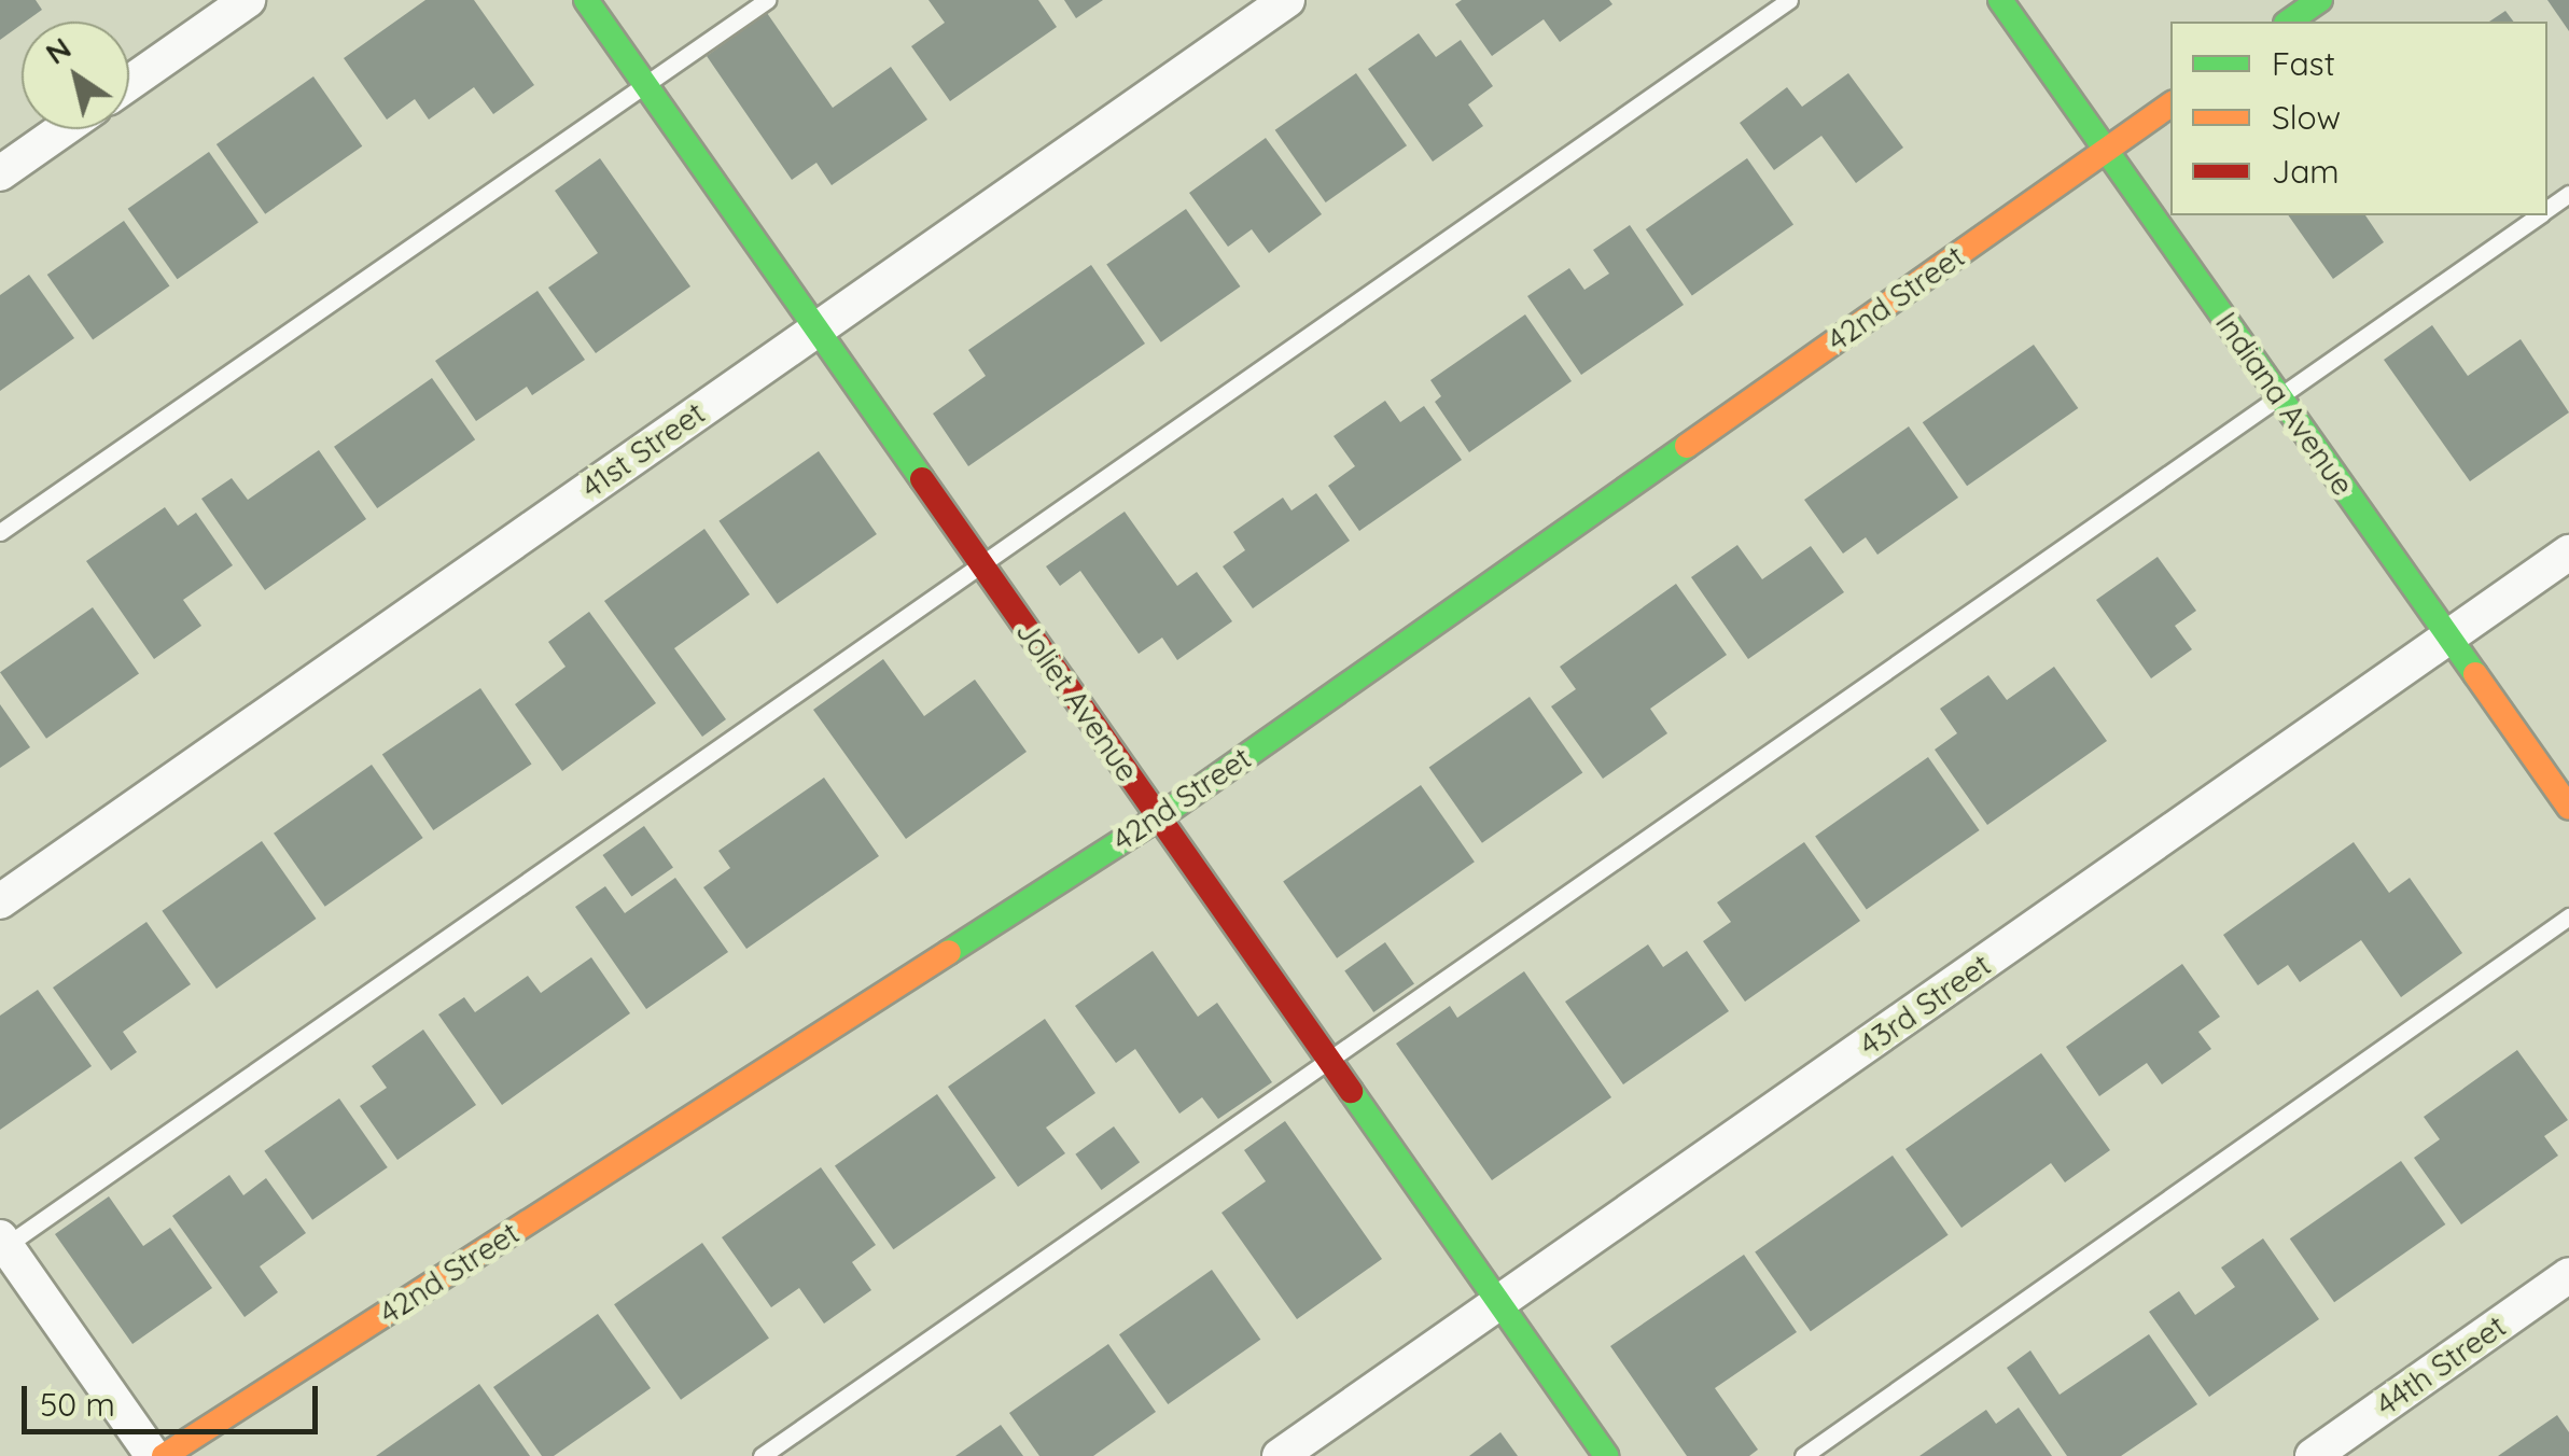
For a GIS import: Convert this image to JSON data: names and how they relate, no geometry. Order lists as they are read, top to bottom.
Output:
{
  "streets": {
    "street": [
      "42nd Street",
      "Indiana Avenue",
      "41st Street",
      "Joliet Avenue",
      "43rd Street",
      "44th Street"
    ]
  },
  "crossings": [
    ["42nd Street", "Indiana Avenue"],
    ["42nd Street", "Joliet Avenue"],
    ["Indiana Avenue", "43rd Street"],
    ["41st Street", "Joliet Avenue"],
    ["Joliet Avenue", "43rd Street"]
  ],
  "legend": ["Fast", "Slow", "Jam"],
  "scale_bar": "50 m",
  "north": "top left"
}
